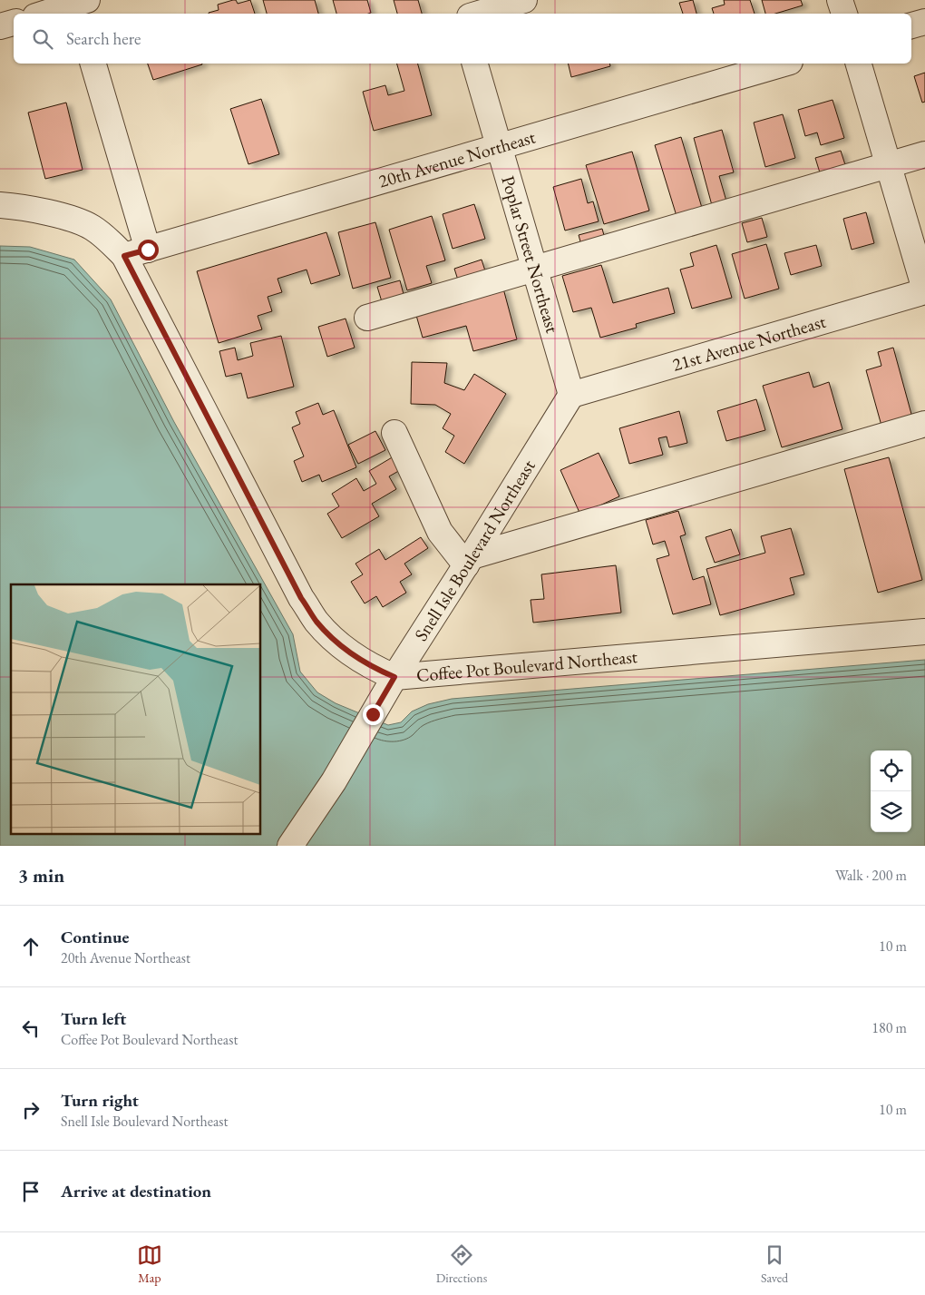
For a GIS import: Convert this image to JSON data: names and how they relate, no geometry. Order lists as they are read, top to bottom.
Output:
{
  "streets": {
    "street": [
      "20th Avenue Northeast",
      "Poplar Street Northeast",
      "21st Avenue Northeast",
      "Snell Isle Boulevard Northeast",
      "Coffee Pot Boulevard Northeast"
    ]
  },
  "crossings": [
    ["20th Avenue Northeast", "Poplar Street Northeast"],
    ["20th Avenue Northeast", "Coffee Pot Boulevard Northeast"],
    ["Poplar Street Northeast", "21st Avenue Northeast"],
    ["Poplar Street Northeast", "Snell Isle Boulevard Northeast"],
    ["21st Avenue Northeast", "Snell Isle Boulevard Northeast"],
    ["Snell Isle Boulevard Northeast", "Coffee Pot Boulevard Northeast"]
  ],
  "page": {
    "search": "Search here",
    "heading": ["3 min", "Walk · 200 m"],
    "list": [
      ["Continue", "20th Avenue Northeast", "10 m"],
      ["Turn left", "Coffee Pot Boulevard Northeast", "180 m"],
      ["Turn right", "Snell Isle Boulevard Northeast", "10 m"],
      "Arrive at destination"
    ],
    "nav": ["Map", "Directions", "Saved"]
  }
}
